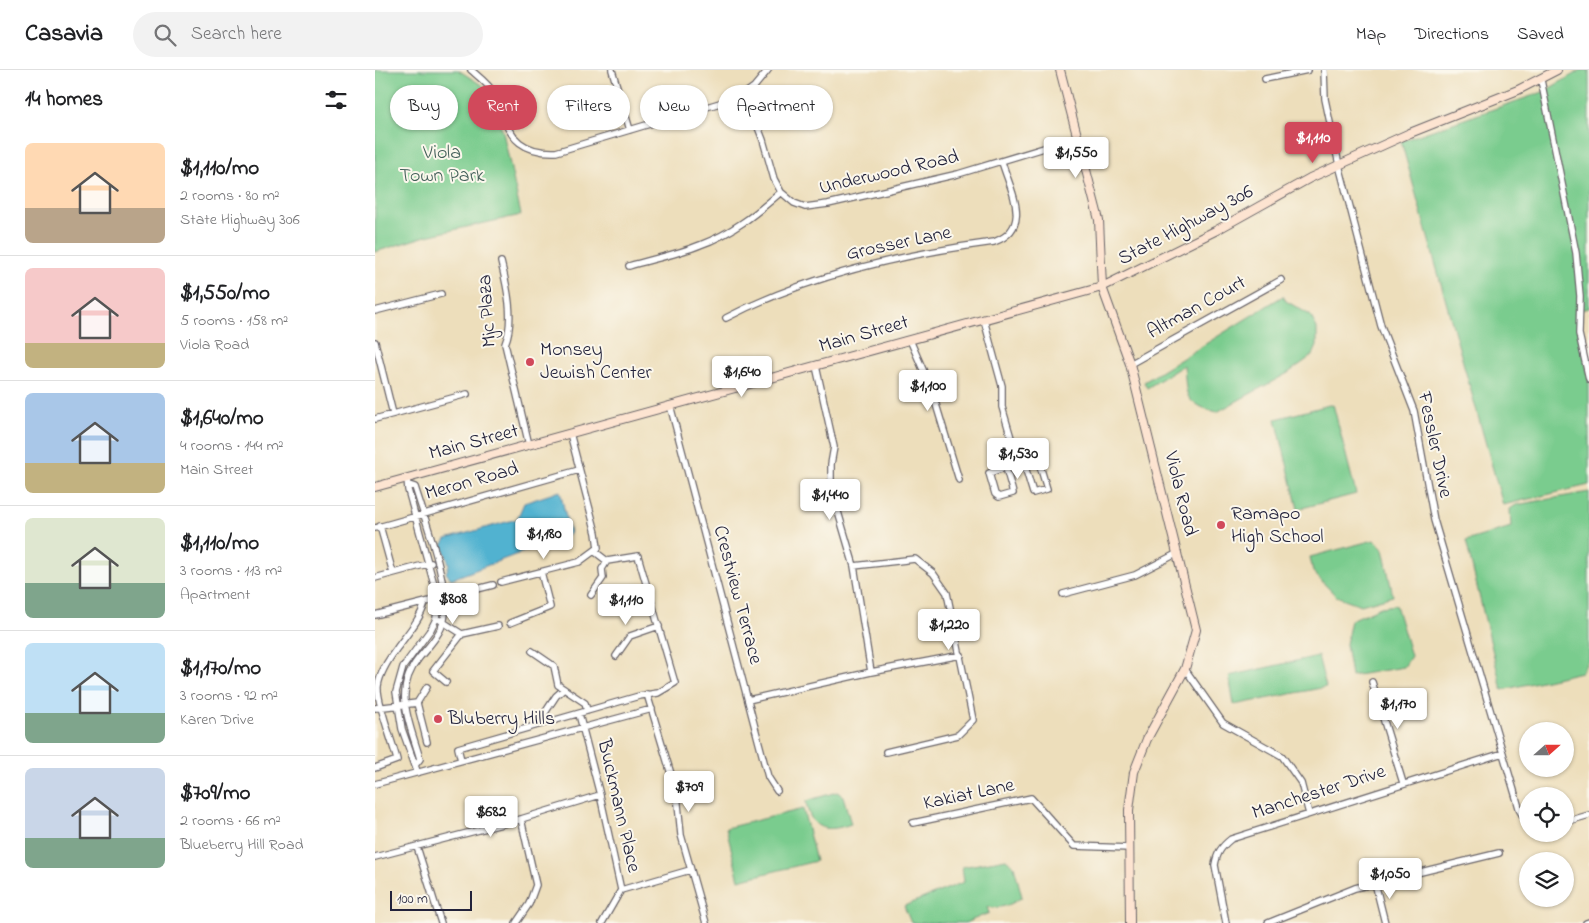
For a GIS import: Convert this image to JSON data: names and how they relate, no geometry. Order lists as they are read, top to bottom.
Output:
{
  "streets": {
    "main road": ["State Highway 306", "Main Street", "Viola Road"],
    "street": [
      "Underwood Road",
      "Grosser Lane",
      "Altman Court",
      "Mjc Plaza",
      "Fessler Drive",
      "Meron Road",
      "Crestview Terrace",
      "Manchester Drive",
      "Kakiat Lane",
      "Buckmann Place"
    ]
  },
  "crossings": [
    ["Underwood Road", "Grosser Lane"],
    ["Underwood Road", "Viola Road"],
    ["State Highway 306", "Main Street"],
    ["State Highway 306", "Fessler Drive"],
    ["State Highway 306", "Viola Road"],
    ["Altman Court", "Viola Road"],
    ["Mjc Plaza", "Main Street"],
    ["Main Street", "Viola Road"],
    ["Main Street", "Crestview Terrace"],
    ["Fessler Drive", "Manchester Drive"],
    ["Viola Road", "Kakiat Lane"]
  ],
  "parks": ["Viola Town Park"],
  "places": ["Monsey Jewish Center", "Ramapo High School", "Bluberry Hills"],
  "scale_bar": "100 m",
  "north": "right",
  "page": {
    "header": "Casavia",
    "search": "Search here",
    "nav": ["Map", "Directions", "Saved"],
    "heading": "14 homes",
    "chip": [
      "Buy",
      "Rent",
      "Filters",
      "New",
      "Apartment"
    ],
    "price": [
      "$1,110",
      "$1,550",
      "$1,640",
      "$1,100",
      "$1,530",
      "$1,440",
      "$1,180",
      "$808",
      "$1,110",
      "$1,220",
      "$1,170",
      "$709",
      "$682",
      "$1,050"
    ],
    "list": [
      {
        "name": "$1,110/mo",
        "note": "2 rooms · 80 m² · State Highway 306"
      },
      {
        "name": "$1,550/mo",
        "note": "5 rooms · 158 m² · Viola Road"
      },
      {
        "name": "$1,640/mo",
        "note": "4 rooms · 144 m² · Main Street"
      },
      {
        "name": "$1,110/mo",
        "note": "3 rooms · 113 m² · Apartment"
      },
      {
        "name": "$1,170/mo",
        "note": "3 rooms · 92 m² · Karen Drive"
      },
      {
        "name": "$709/mo",
        "note": "2 rooms · 66 m² · Blueberry Hill Road"
      }
    ],
    "scale": "100 m"
  }
}
